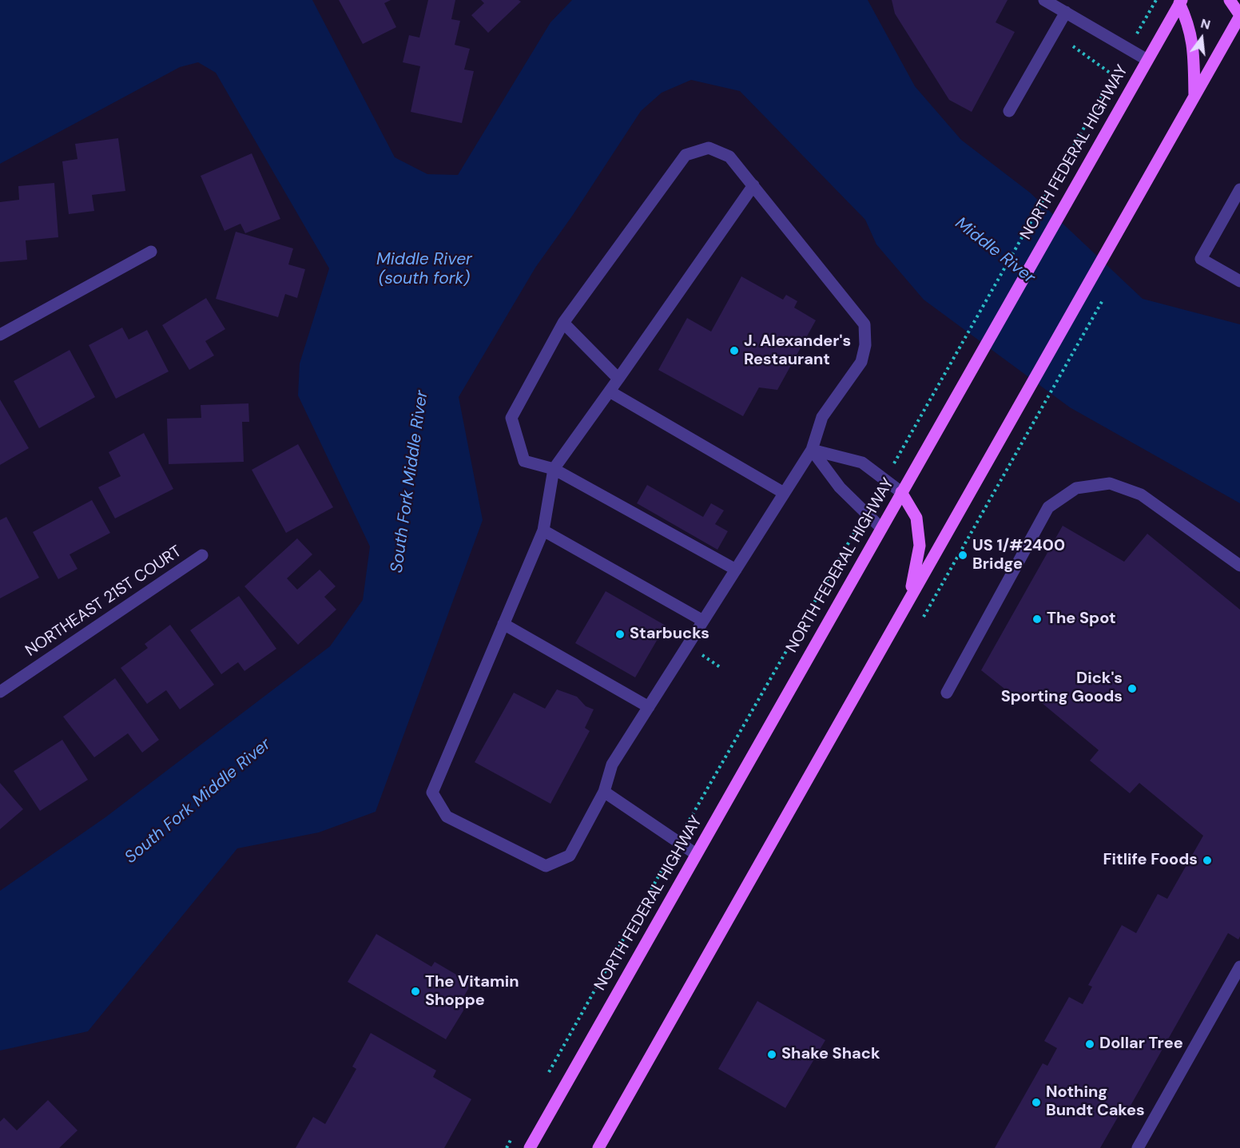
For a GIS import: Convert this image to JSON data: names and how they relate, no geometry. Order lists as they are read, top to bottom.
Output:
{
  "streets": {
    "main road": ["NORTH FEDERAL HIGHWAY"],
    "street": ["NORTHEAST 21ST COURT"]
  },
  "water": ["Middle River", "Middle River (south fork)", "South Fork Middle River"],
  "places": [
    "J. Alexander's Restaurant",
    "US 1/#2400 Bridge",
    "The Spot",
    "Starbucks",
    "Dick's Sporting Goods",
    "Fitlife Foods",
    "The Vitamin Shoppe",
    "Dollar Tree",
    "Shake Shack",
    "Nothing Bundt Cakes"
  ],
  "north": "top"
}
